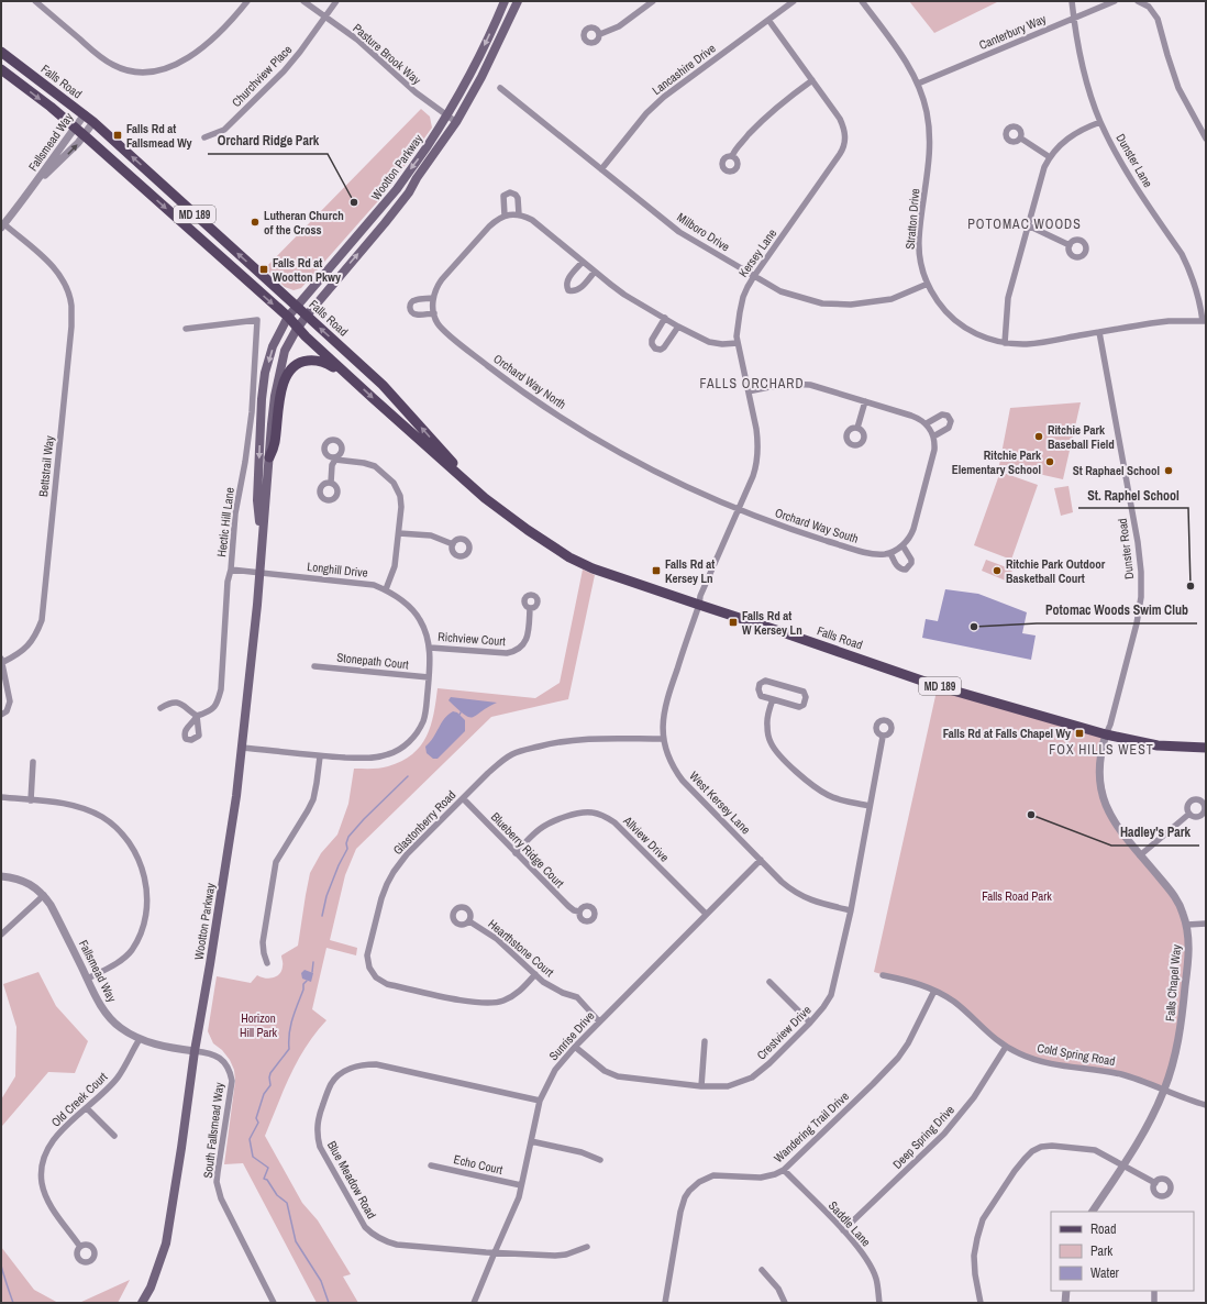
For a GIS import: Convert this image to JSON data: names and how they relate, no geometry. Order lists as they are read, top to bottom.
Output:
{
  "streets": {
    "main road": ["Falls Road", "Wootton Parkway", "MD 189"],
    "street": [
      "Canterbury Way",
      "Pasture Brook Way",
      "Lancashire Drive",
      "Churchview Place",
      "Fallsmead Way",
      "Dunster Lane",
      "Stratton Drive",
      "Milboro Drive",
      "Kersey Lane",
      "Orchard Way North",
      "Bettstrail Way",
      "Hectic Hill Lane",
      "Orchard Way South",
      "Dunster Road",
      "Longhill Drive",
      "Richview Court",
      "Stonepath Court",
      "West Kersey Lane",
      "Glastonberry Road",
      "Allview Drive",
      "Blueberry Ridge Court",
      "Hearthstone Court",
      "Falls Chapel Way",
      "Crestview Drive",
      "Sunrise Drive",
      "Cold Spring Road",
      "Old Creek Court",
      "Wandering Trail Drive",
      "South Fallsmead Way",
      "Deep Spring Drive",
      "Echo Court",
      "Blue Meadow Road",
      "Saddle Lane"
    ]
  },
  "crossings": [
    ["Canterbury Way", "Dunster Lane"],
    ["Canterbury Way", "Stratton Drive"],
    ["Pasture Brook Way", "Churchview Place"],
    ["Pasture Brook Way", "Wootton Parkway"],
    ["Lancashire Drive", "Milboro Drive"],
    ["Lancashire Drive", "Kersey Lane"],
    ["Falls Road", "Fallsmead Way"],
    ["Falls Road", "Wootton Parkway"],
    ["Falls Road", "Kersey Lane"],
    ["Falls Road", "Dunster Road"],
    ["Falls Road", "West Kersey Lane"],
    ["Falls Road", "Falls Chapel Way"],
    ["Fallsmead Way", "Wootton Parkway"],
    ["Fallsmead Way", "Bettstrail Way"],
    ["Fallsmead Way", "Old Creek Court"],
    ["Fallsmead Way", "South Fallsmead Way"],
    ["Dunster Lane", "Stratton Drive"],
    ["Wootton Parkway", "Longhill Drive"],
    ["Wootton Parkway", "South Fallsmead Way"],
    ["Stratton Drive", "Milboro Drive"],
    ["Stratton Drive", "Dunster Road"],
    ["Milboro Drive", "Kersey Lane"],
    ["Kersey Lane", "Orchard Way North"],
    ["Kersey Lane", "Orchard Way South"],
    ["Kersey Lane", "West Kersey Lane"],
    ["Orchard Way North", "Orchard Way South"],
    ["Hectic Hill Lane", "Longhill Drive"],
    ["Dunster Road", "Falls Chapel Way"],
    ["Longhill Drive", "Richview Court"],
    ["Longhill Drive", "Stonepath Court"],
    ["West Kersey Lane", "Glastonberry Road"],
    ["West Kersey Lane", "Crestview Drive"],
    ["West Kersey Lane", "Sunrise Drive"],
    ["Glastonberry Road", "Blueberry Ridge Court"],
    ["Glastonberry Road", "Hearthstone Court"],
    ["Allview Drive", "Blueberry Ridge Court"],
    ["Allview Drive", "Sunrise Drive"],
    ["Hearthstone Court", "Sunrise Drive"],
    ["Falls Chapel Way", "Cold Spring Road"],
    ["Crestview Drive", "Sunrise Drive"],
    ["Sunrise Drive", "Echo Court"],
    ["Sunrise Drive", "Blue Meadow Road"],
    ["Cold Spring Road", "Wandering Trail Drive"],
    ["Cold Spring Road", "Deep Spring Drive"],
    ["Wandering Trail Drive", "Saddle Lane"],
    ["Deep Spring Drive", "Saddle Lane"]
  ],
  "districts": ["POTOMAC WOODS", "FALLS ORCHARD", "FOX HILLS WEST"],
  "parks": ["Falls Road Park", "Horizon Hill Park"],
  "places": {
    "transit": [
      "Falls Rd at Fallsmead Wy",
      "Falls Rd at Wootton Pkwy",
      "Falls Rd at Kersey Ln",
      "Falls Rd at W Kersey Ln",
      "Falls Rd at Falls Chapel Wy"
    ],
    "other": [
      "Orchard Ridge Park",
      "Lutheran Church of the Cross",
      "Ritchie Park Baseball Field",
      "Ritchie Park Elementary School",
      "St Raphael School",
      "Ritchie Park Outdoor Basketball Court",
      "St. Raphel School",
      "Potomac Woods Swim Club",
      "Hadley's Park"
    ]
  },
  "legend": ["Road", "Park", "Water"]
}
